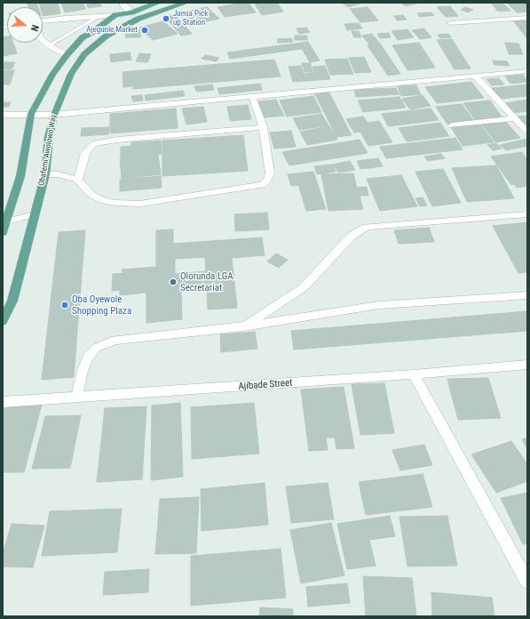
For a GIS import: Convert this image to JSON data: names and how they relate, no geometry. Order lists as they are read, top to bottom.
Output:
{
  "streets": {
    "main road": ["Obafemi Awolowo Way"],
    "street": ["Ajibade Street"]
  },
  "places": [
    "Jumia Pick up Station",
    "Ajegunle Market",
    "Olorunda LGA Secretariat",
    "Oba Oyewole Shopping Plaza"
  ],
  "north": "right"
}
